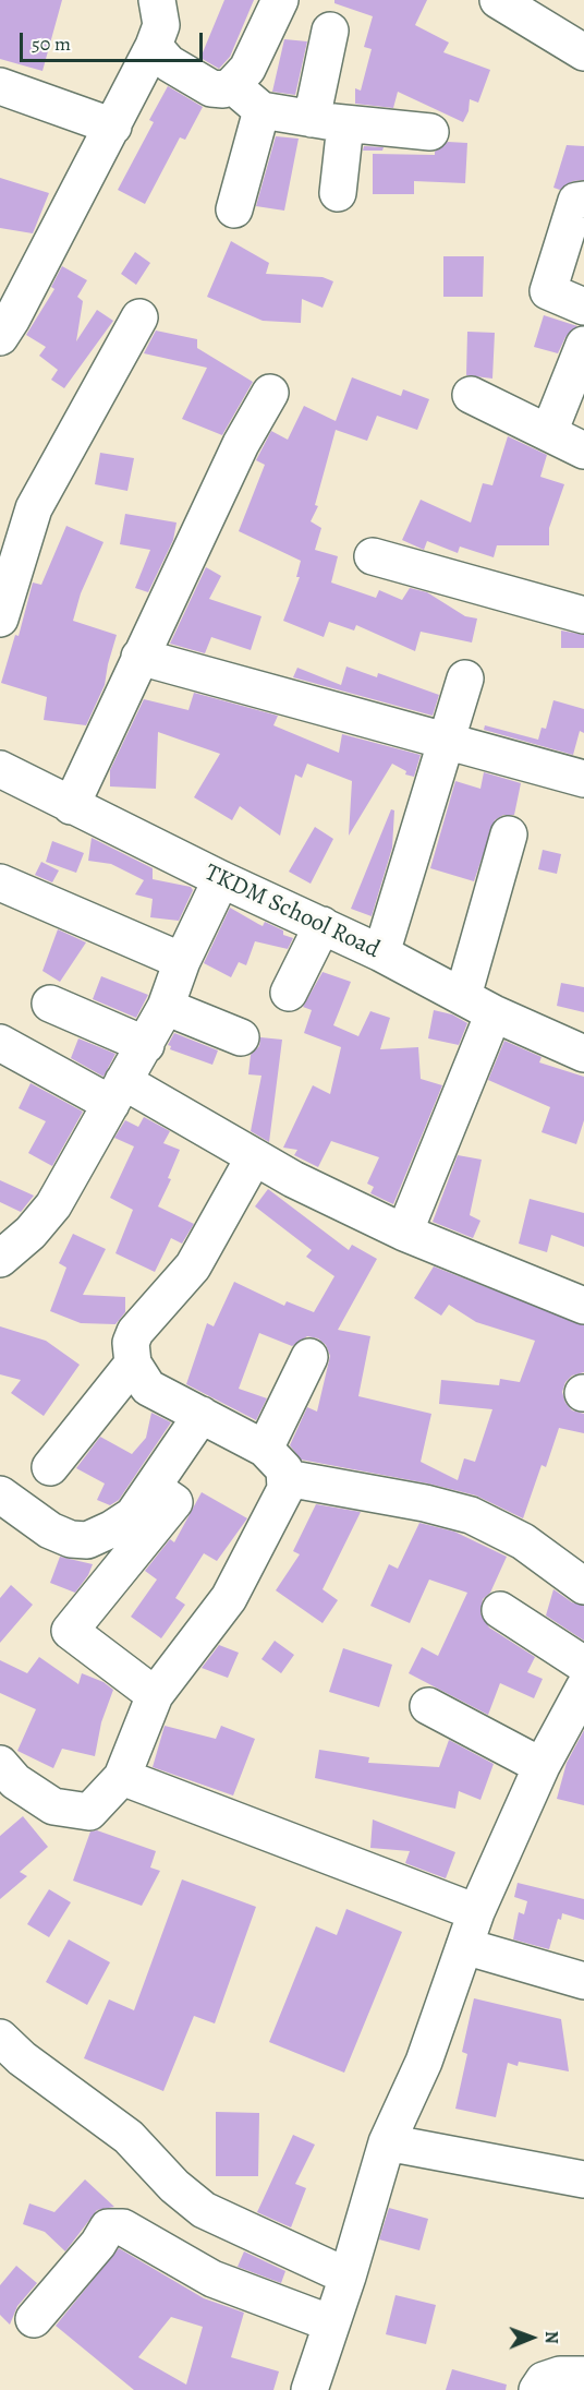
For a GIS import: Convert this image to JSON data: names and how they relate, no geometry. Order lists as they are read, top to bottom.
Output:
{
  "streets": {
    "street": ["TKDM School Road"]
  },
  "scale_bar": "50 m",
  "north": "right"
}
